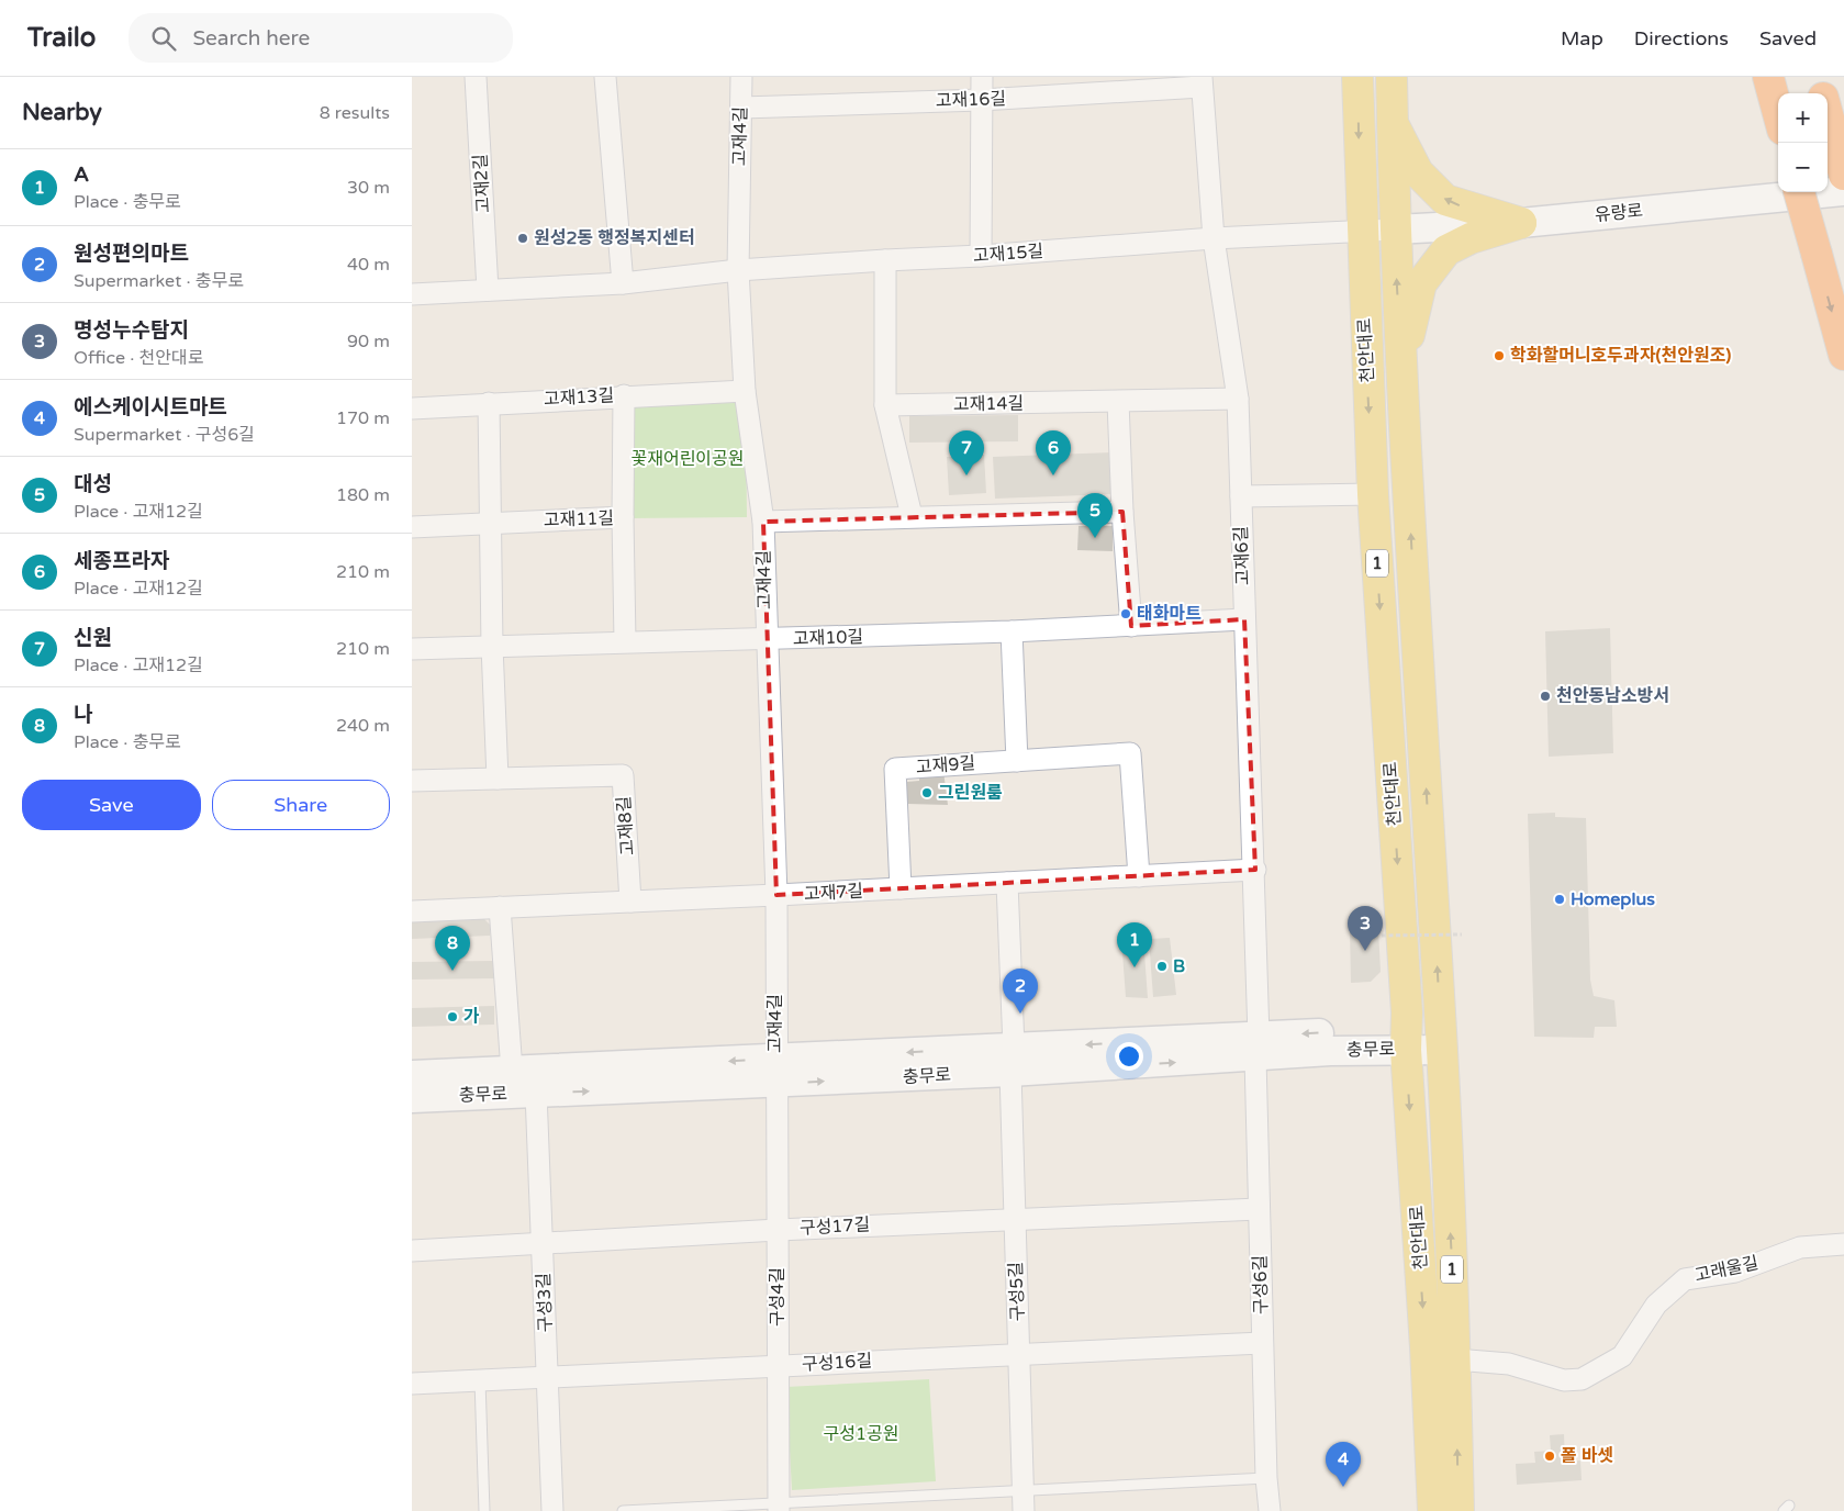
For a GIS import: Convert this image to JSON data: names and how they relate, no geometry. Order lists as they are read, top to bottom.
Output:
{
  "streets": {
    "main road": [
      "유량로",
      "천안대로",
      "1",
      "충무로"
    ],
    "street": [
      "고재16길",
      "고재4길",
      "고재2길",
      "고재15길",
      "고재13길",
      "고재14길",
      "고재11길",
      "고재6길",
      "고재10길",
      "고재9길",
      "고재8길",
      "고재7길",
      "구성17길",
      "고래울길",
      "구성6길",
      "구성5길",
      "구성4길",
      "구성3길",
      "구성16길"
    ]
  },
  "crossings": [
    ["고재16길", "고재4길"],
    ["고재16길", "고재6길"],
    ["고재4길", "고재15길"],
    ["고재4길", "고재13길"],
    ["고재4길", "고재10길"],
    ["고재4길", "고재7길"],
    ["고재4길", "충무로"],
    ["고재4길", "구성4길"],
    ["고재2길", "고재15길"],
    ["유량로", "고재15길"],
    ["유량로", "천안대로"],
    ["고재15길", "천안대로"],
    ["고재15길", "고재6길"],
    ["천안대로", "충무로"],
    ["천안대로", "고래울길"],
    ["고재14길", "고재6길"],
    ["고재11길", "고재10길"],
    ["고재6길", "고재10길"],
    ["고재6길", "고재7길"],
    ["고재6길", "충무로"],
    ["고재6길", "구성6길"],
    ["고재9길", "고재7길"],
    ["고재8길", "고재7길"],
    ["고재7길", "충무로"],
    ["충무로", "구성6길"],
    ["충무로", "구성5길"],
    ["충무로", "구성4길"],
    ["충무로", "구성3길"],
    ["구성17길", "구성6길"],
    ["구성17길", "구성5길"],
    ["구성17길", "구성4길"],
    ["구성17길", "구성3길"],
    ["구성6길", "구성16길"],
    ["구성5길", "구성16길"],
    ["구성4길", "구성16길"],
    ["구성3길", "구성16길"]
  ],
  "parks": ["꽃재어린이공원", "구성1공원"],
  "places": [
    "원성2동 행정복지센터",
    "학화할머니호두과자(천안원조)",
    "태화마트",
    "천안동남소방서",
    "그린원룸",
    "Homeplus",
    "B",
    "가",
    "폴 바셋"
  ],
  "page": {
    "header": "Trailo",
    "search": "Search here",
    "nav": ["Map", "Directions", "Saved"],
    "heading": ["Nearby", "8 results"],
    "map_buttons": ["+", "−"],
    "list": [
      {
        "mark": "1",
        "name": "A",
        "note": "Place · 충무로",
        "value": "30 m"
      },
      {
        "mark": "2",
        "name": "원성편의마트",
        "note": "Supermarket · 충무로",
        "value": "40 m"
      },
      {
        "mark": "3",
        "name": "명성누수탐지",
        "note": "Office · 천안대로",
        "value": "90 m"
      },
      {
        "mark": "4",
        "name": "에스케이시트마트",
        "note": "Supermarket · 구성6길",
        "value": "170 m"
      },
      {
        "mark": "5",
        "name": "대성",
        "note": "Place · 고재12길",
        "value": "180 m"
      },
      {
        "mark": "6",
        "name": "세종프라자",
        "note": "Place · 고재12길",
        "value": "210 m"
      },
      {
        "mark": "7",
        "name": "신원",
        "note": "Place · 고재12길",
        "value": "210 m"
      },
      {
        "mark": "8",
        "name": "나",
        "note": "Place · 충무로",
        "value": "240 m"
      }
    ],
    "pins": [
      "6",
      "7",
      "5",
      "3",
      "1",
      "8",
      "2",
      "4"
    ],
    "buttons": ["Save", "Share"]
  }
}
